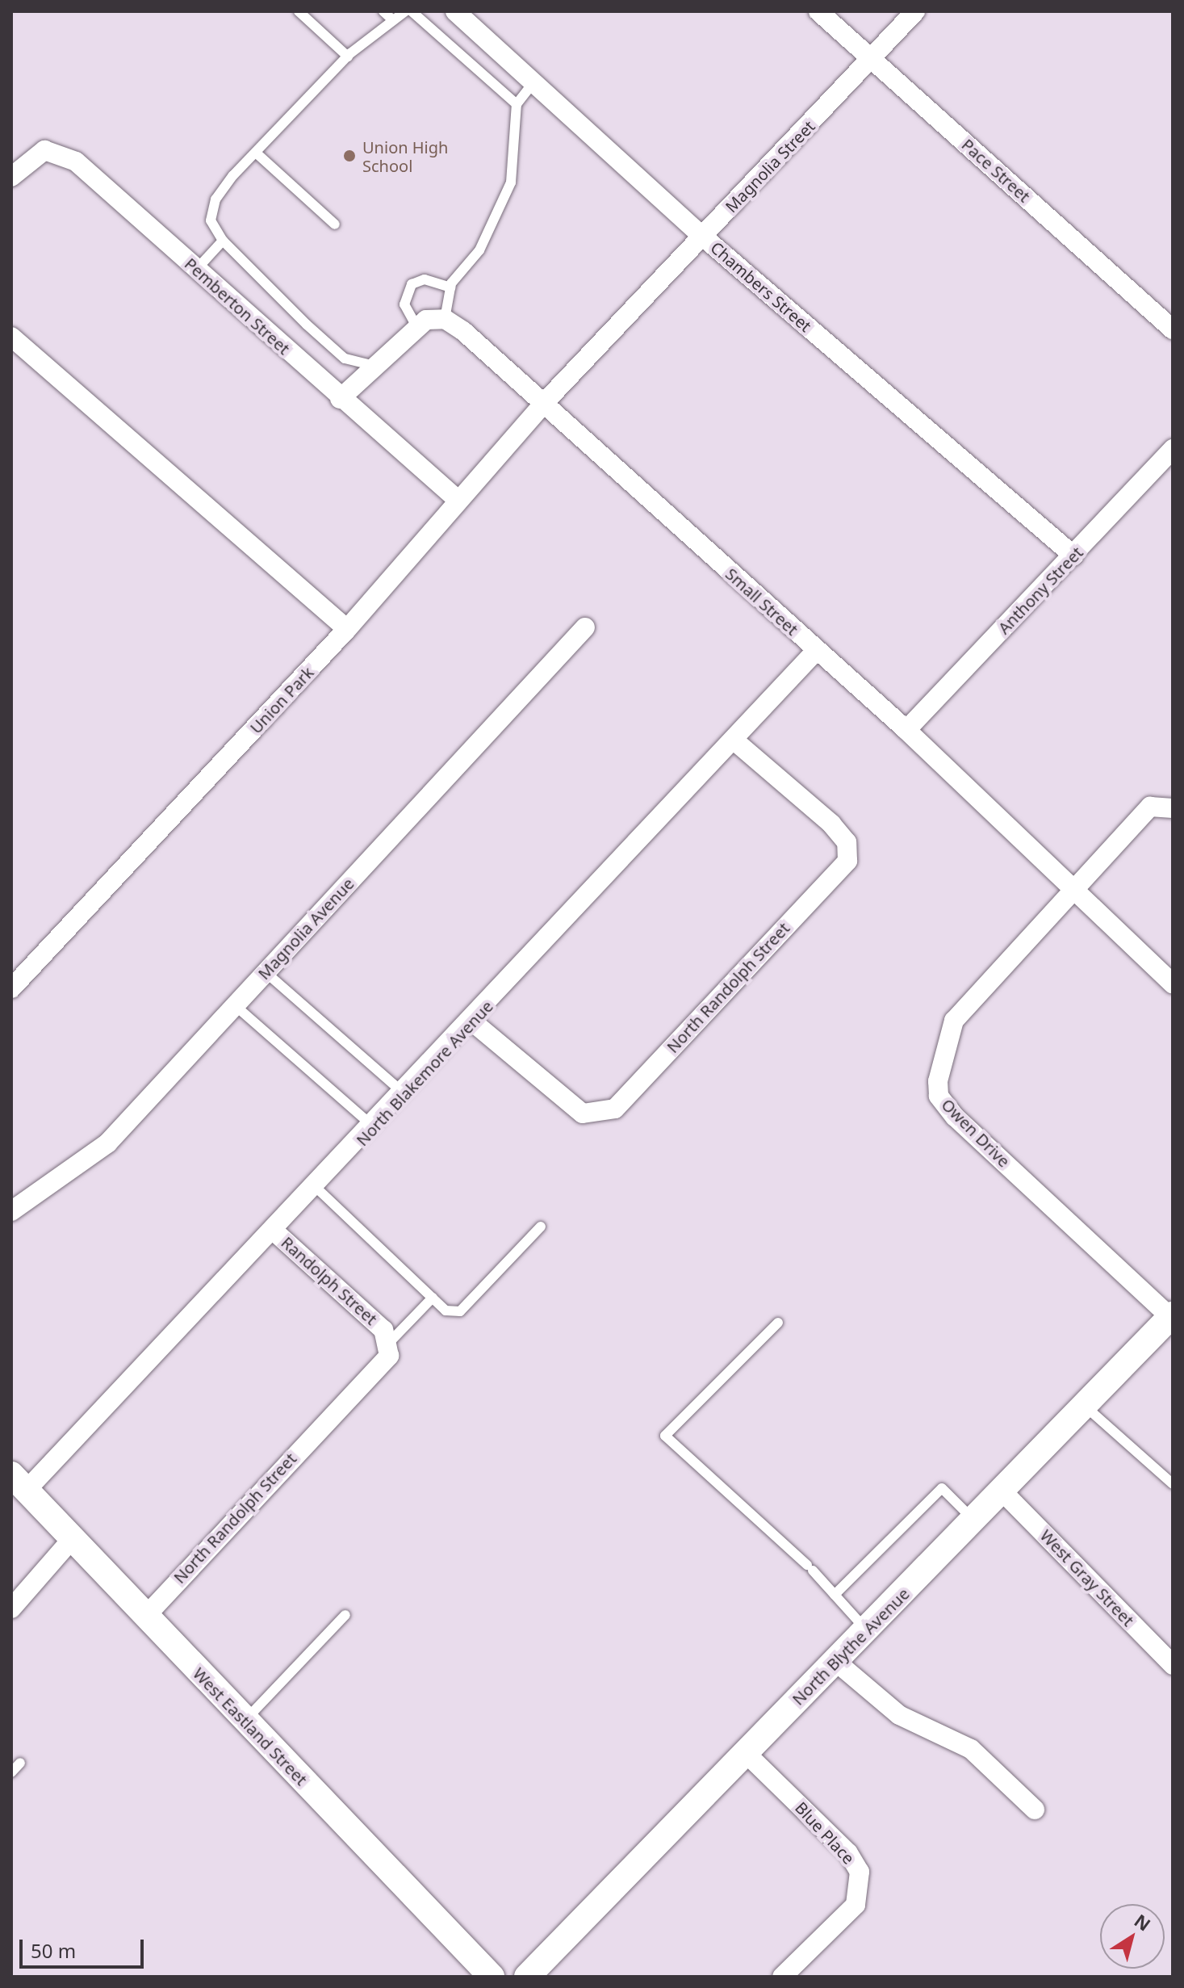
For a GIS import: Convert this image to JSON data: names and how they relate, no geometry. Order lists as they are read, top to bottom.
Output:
{
  "streets": {
    "street": [
      "Magnolia Street",
      "Pace Street",
      "Chambers Street",
      "Pemberton Street",
      "Anthony Street",
      "Small Street",
      "Union Park",
      "Magnolia Avenue",
      "North Randolph Street",
      "North Blakemore Avenue",
      "Owen Drive",
      "Randolph Street",
      "West Gray Street",
      "North Blythe Avenue",
      "West Eastland Street",
      "Blue Place"
    ]
  },
  "crossings": [
    ["Magnolia Street", "Pace Street"],
    ["Magnolia Street", "Chambers Street"],
    ["Magnolia Street", "Small Street"],
    ["Magnolia Street", "Union Park"],
    ["Chambers Street", "Anthony Street"],
    ["Pemberton Street", "Union Park"],
    ["Anthony Street", "Small Street"],
    ["Small Street", "Union Park"],
    ["Small Street", "North Blakemore Avenue"],
    ["Small Street", "Owen Drive"],
    ["North Randolph Street", "North Blakemore Avenue"],
    ["North Randolph Street", "Randolph Street"],
    ["North Randolph Street", "West Eastland Street"],
    ["North Blakemore Avenue", "Randolph Street"],
    ["North Blakemore Avenue", "West Eastland Street"],
    ["Owen Drive", "North Blythe Avenue"],
    ["West Gray Street", "North Blythe Avenue"],
    ["North Blythe Avenue", "Blue Place"]
  ],
  "places": ["Union High School"],
  "scale_bar": "50 m",
  "north": "top right"
}
